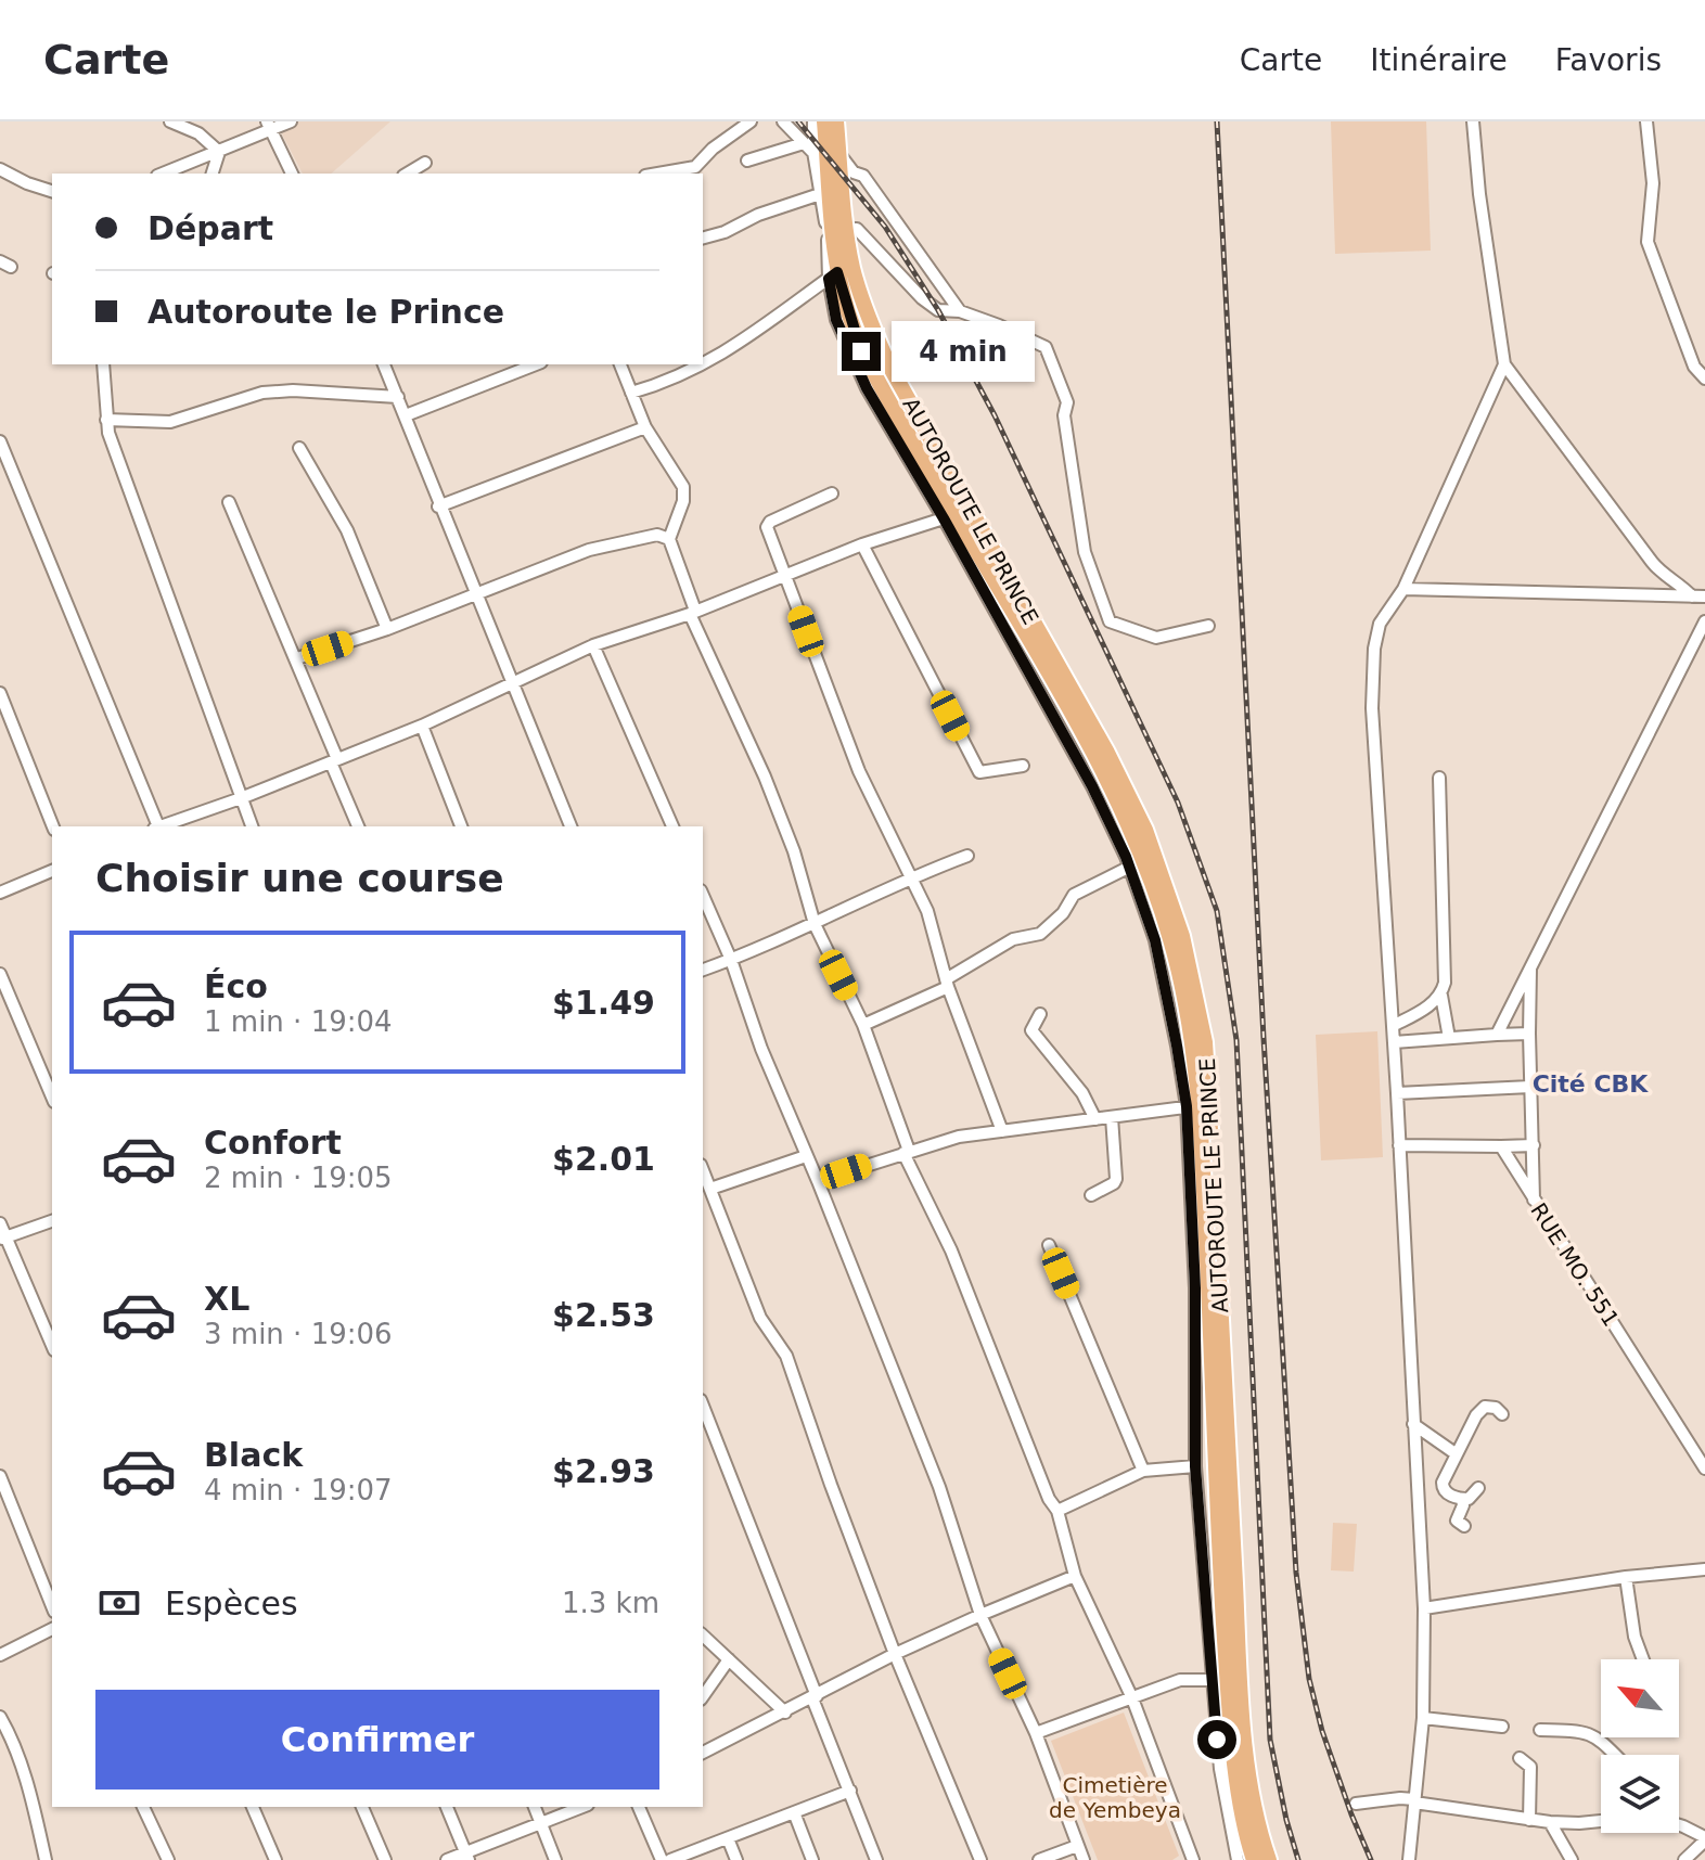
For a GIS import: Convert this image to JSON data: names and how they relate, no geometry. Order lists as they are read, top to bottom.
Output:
{
  "streets": {
    "main road": ["AUTOROUTE LE PRINCE"],
    "street": ["RUE MO. 551"]
  },
  "districts": ["Cité CBK"],
  "parks": ["Cimetière de Yembeya"],
  "north": "top left",
  "page": {
    "header": "Carte",
    "nav": ["Carte", "Itinéraire", "Favoris"],
    "banner": ["Départ", "Autoroute le Prince"],
    "bubble": "4 min",
    "heading": "Choisir une course",
    "list": [
      {
        "name": "Éco",
        "note": "1 min · 19:04",
        "value": "$1.49"
      },
      {
        "name": "Confort",
        "note": "2 min · 19:05",
        "value": "$2.01"
      },
      {
        "name": "XL",
        "note": "3 min · 19:06",
        "value": "$2.53"
      },
      {
        "name": "Black",
        "note": "4 min · 19:07",
        "value": "$2.93"
      }
    ],
    "pay": ["Espèces", "1.3 km"],
    "buttons": "Confirmer"
  }
}
